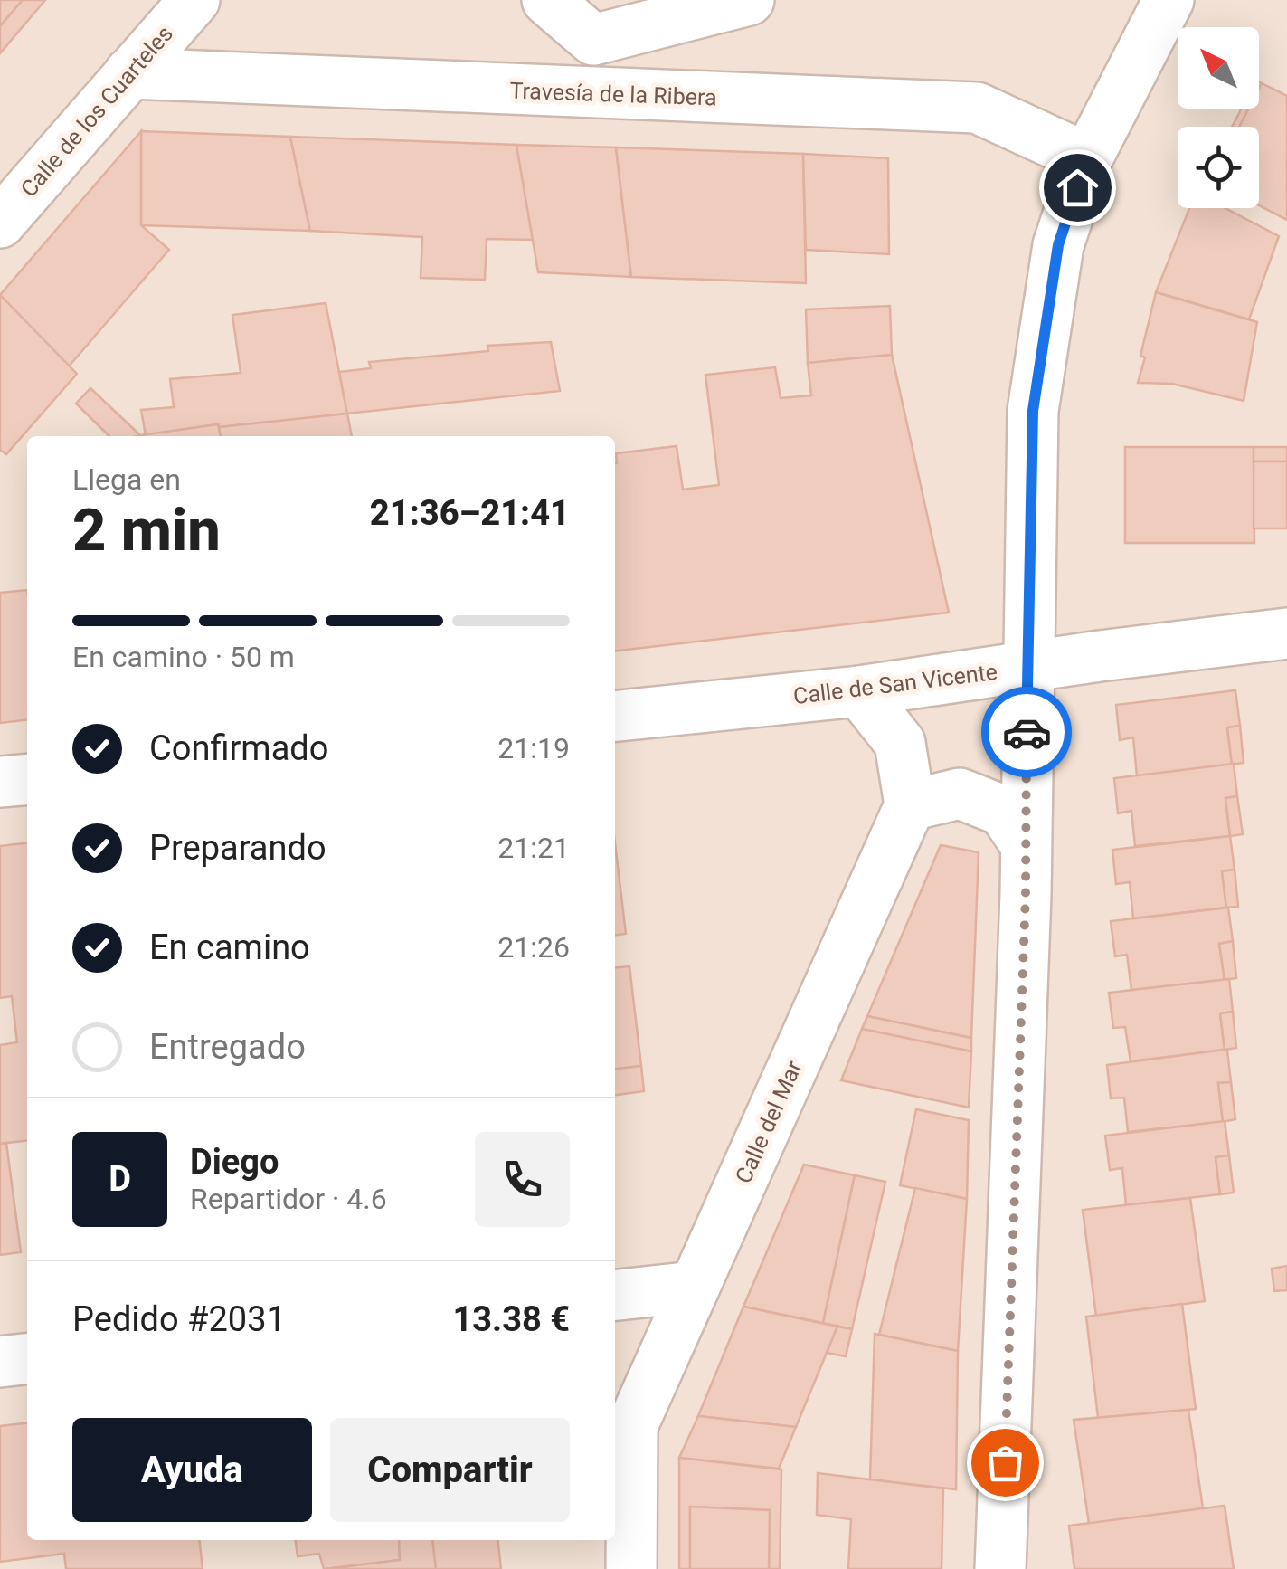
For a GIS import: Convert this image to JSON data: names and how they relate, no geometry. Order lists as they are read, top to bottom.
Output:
{
  "streets": {
    "street": [
      "Travesía de la Ribera",
      "Calle de los Cuarteles",
      "Calle de San Vicente",
      "Calle del Mar"
    ]
  },
  "crossings": [
    ["Travesía de la Ribera", "Calle de los Cuarteles"]
  ],
  "north": "top left",
  "page": {
    "heading": ["2 min", "Llega en", "21:36–21:41"],
    "panel": [
      "Diego",
      "Repartidor · 4.6",
      "Pedido #2031",
      "13.38 €"
    ],
    "bar": "En camino · 50 m",
    "list": [
      ["Confirmado", "21:19"],
      ["Preparando", "21:21"],
      ["En camino", "21:26"],
      "Entregado"
    ],
    "round": "D",
    "buttons": ["Ayuda", "Compartir"]
  }
}
